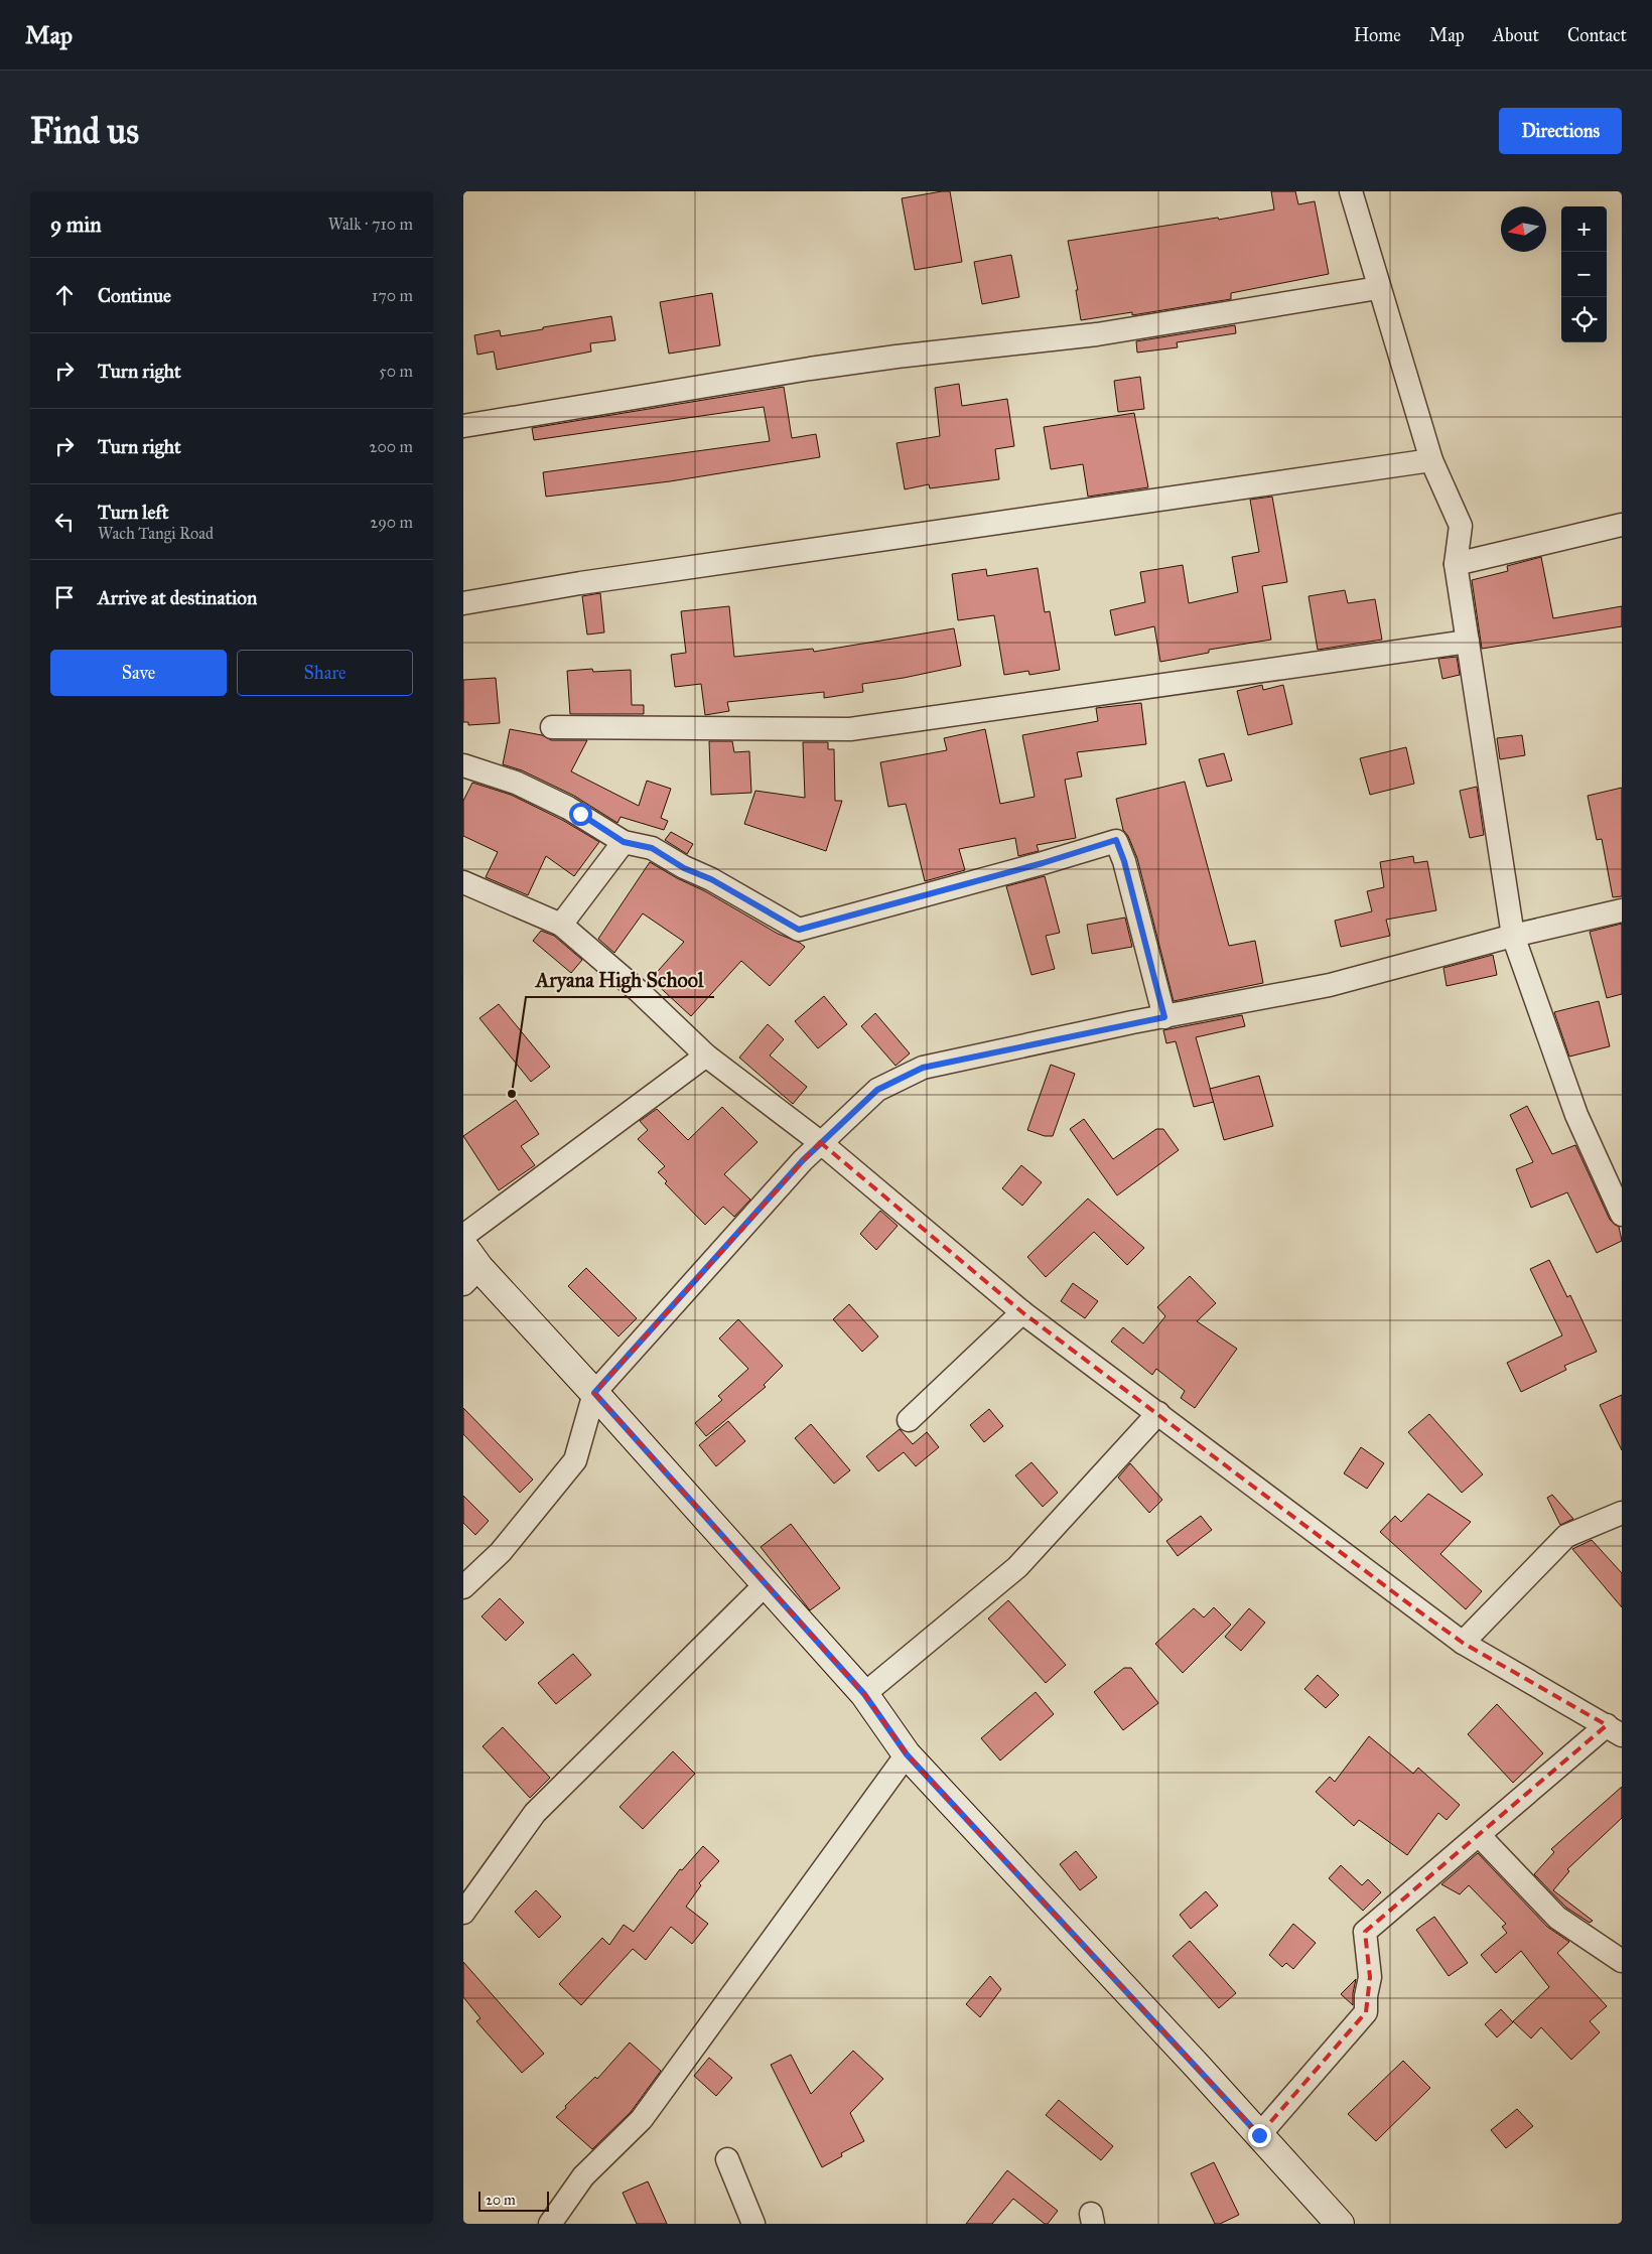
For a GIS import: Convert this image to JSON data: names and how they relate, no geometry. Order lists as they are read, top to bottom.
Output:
{
  "places": ["Aryana High School"],
  "scale_bar": "20 m",
  "north": "left",
  "page": {
    "header": "Map",
    "nav": [
      "Home",
      "Map",
      "About",
      "Contact"
    ],
    "buttons": [
      "Directions",
      ["Save", "Share"]
    ],
    "title": "Find us",
    "heading": ["9 min", "Walk · 710 m"],
    "map_buttons": ["+", "−"],
    "list": [
      ["Continue", "170 m"],
      ["Turn right", "50 m"],
      ["Turn right", "200 m"],
      ["Turn left", "Wach Tangi Road", "290 m"],
      "Arrive at destination"
    ],
    "scale": "20 m"
  }
}
